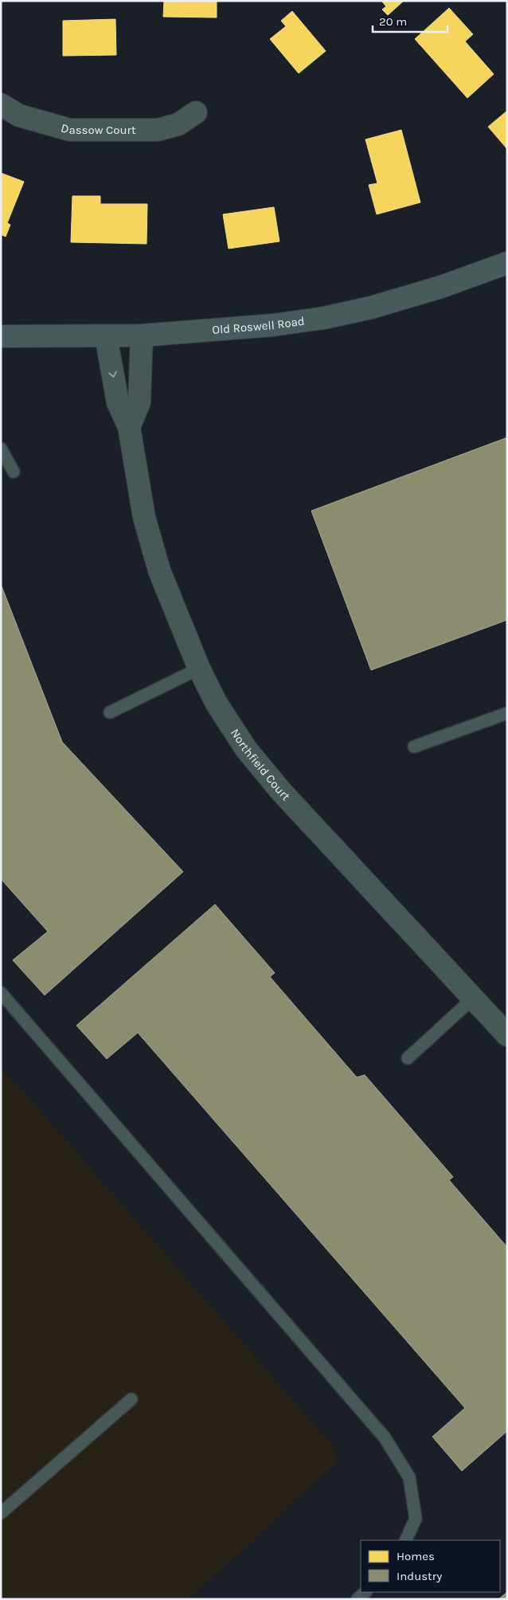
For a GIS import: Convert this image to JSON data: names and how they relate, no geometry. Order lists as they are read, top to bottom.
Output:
{
  "streets": {
    "street": ["Dassow Court", "Old Roswell Road", "Northfield Court"]
  },
  "crossings": [
    ["Old Roswell Road", "Northfield Court"]
  ],
  "legend": ["Homes", "Industry"],
  "scale_bar": "20 m"
}
